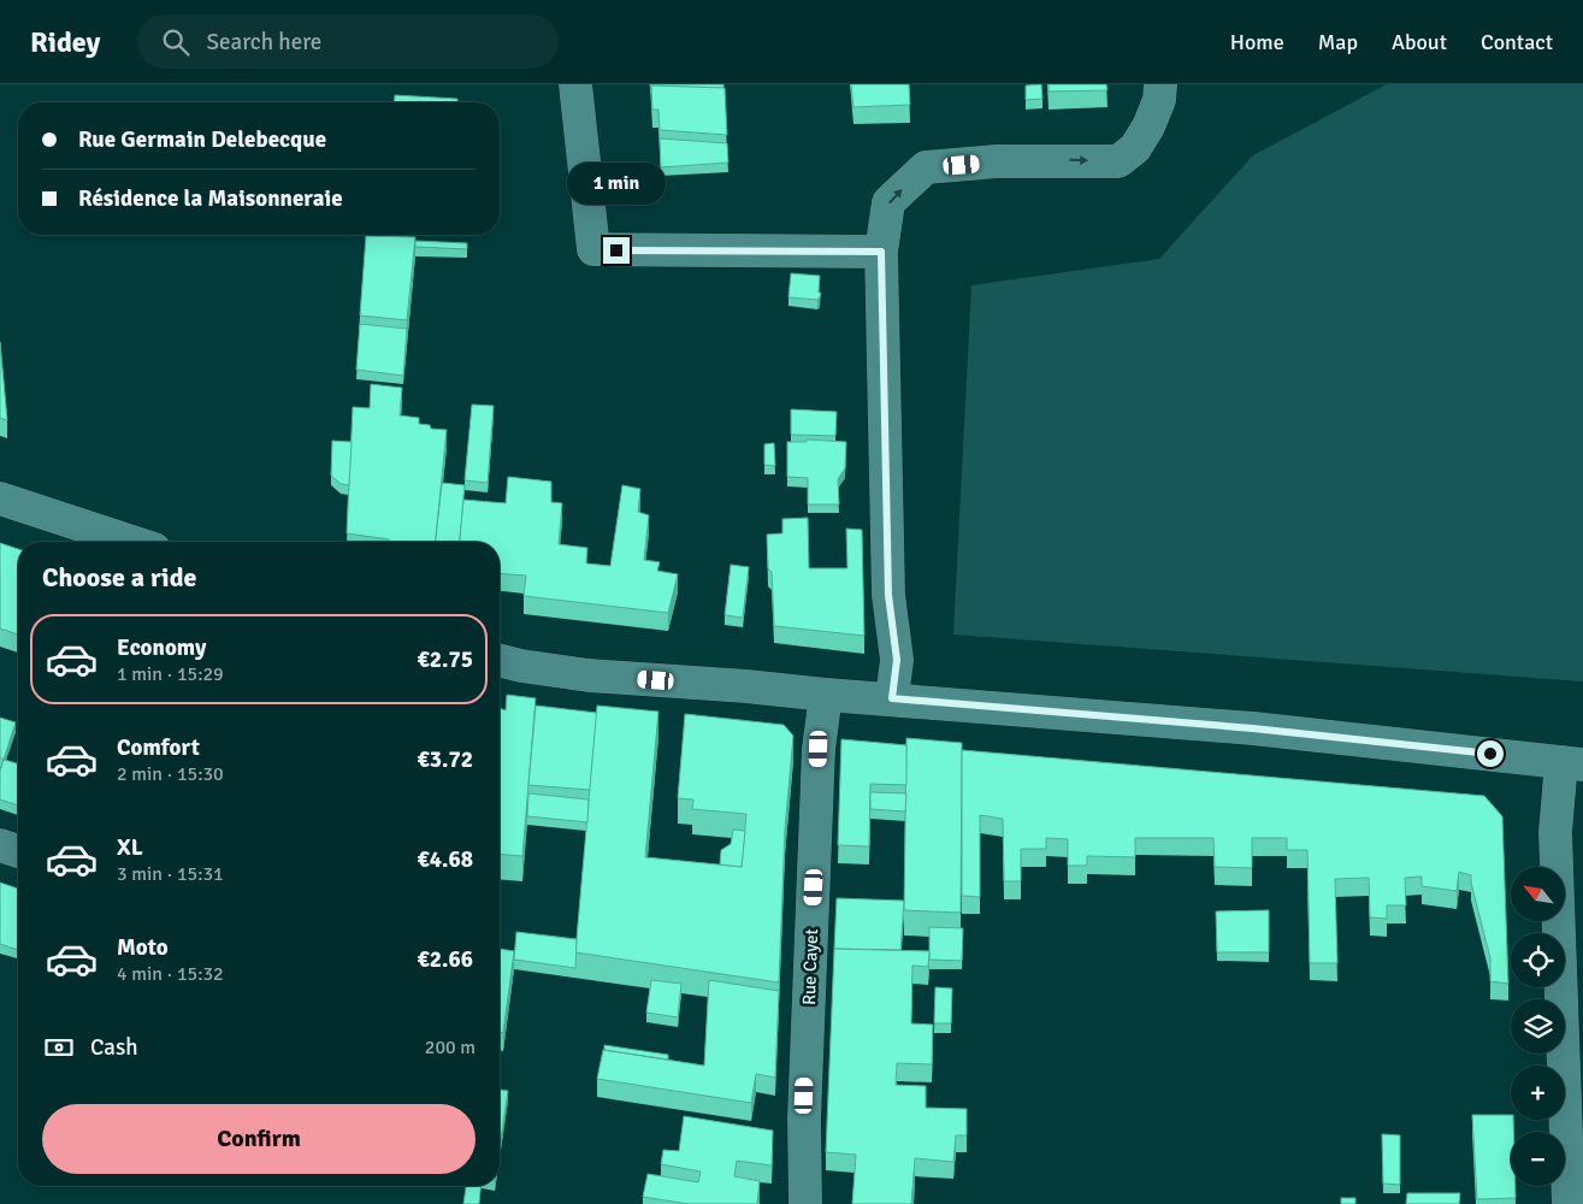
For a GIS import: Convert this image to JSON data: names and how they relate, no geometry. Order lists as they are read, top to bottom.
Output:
{
  "streets": {
    "street": ["Rue Cayet"]
  },
  "north": "top left",
  "page": {
    "header": "Ridey",
    "search": "Search here",
    "nav": [
      "Home",
      "Map",
      "About",
      "Contact"
    ],
    "banner": ["Rue Germain Delebecque", "Résidence la Maisonneraie"],
    "bubble": "1 min",
    "heading": "Choose a ride",
    "list": [
      {
        "name": "Economy",
        "note": "1 min · 15:29",
        "value": "€2.75"
      },
      {
        "name": "Comfort",
        "note": "2 min · 15:30",
        "value": "€3.72"
      },
      {
        "name": "XL",
        "note": "3 min · 15:31",
        "value": "€4.68"
      },
      {
        "name": "Moto",
        "note": "4 min · 15:32",
        "value": "€2.66"
      }
    ],
    "map_buttons": ["+", "−"],
    "pay": ["Cash", "200 m"],
    "buttons": "Confirm"
  }
}
